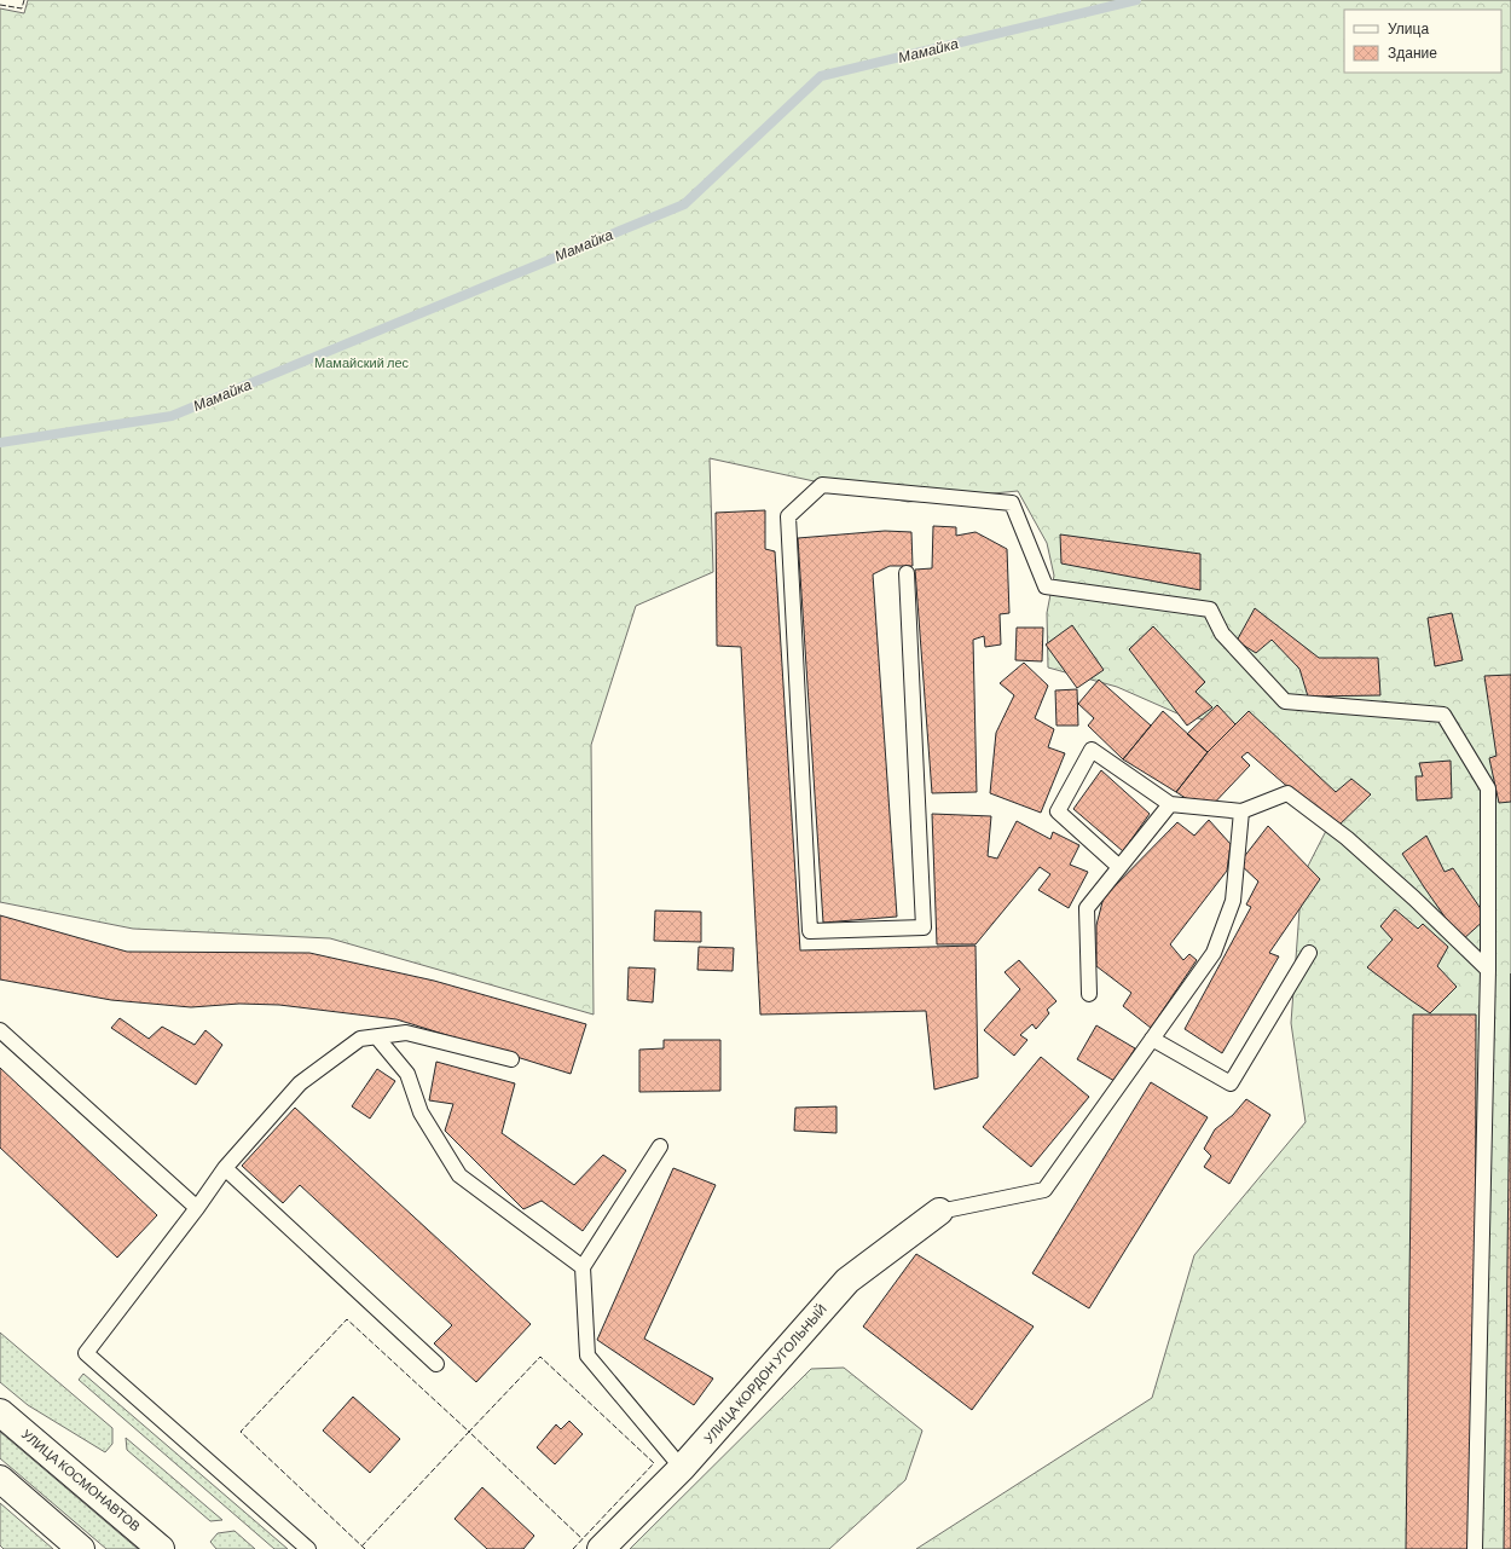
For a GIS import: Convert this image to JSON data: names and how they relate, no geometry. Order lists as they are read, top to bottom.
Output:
{
  "streets": {
    "street": ["УЛИЦА КОРДОН УГОЛЬНЫЙ", "УЛИЦА КОСМОНАВТОВ"]
  },
  "water": ["Мамайка"],
  "parks": ["Мамайский лес"],
  "legend": ["Улица", "Здание"]
}
